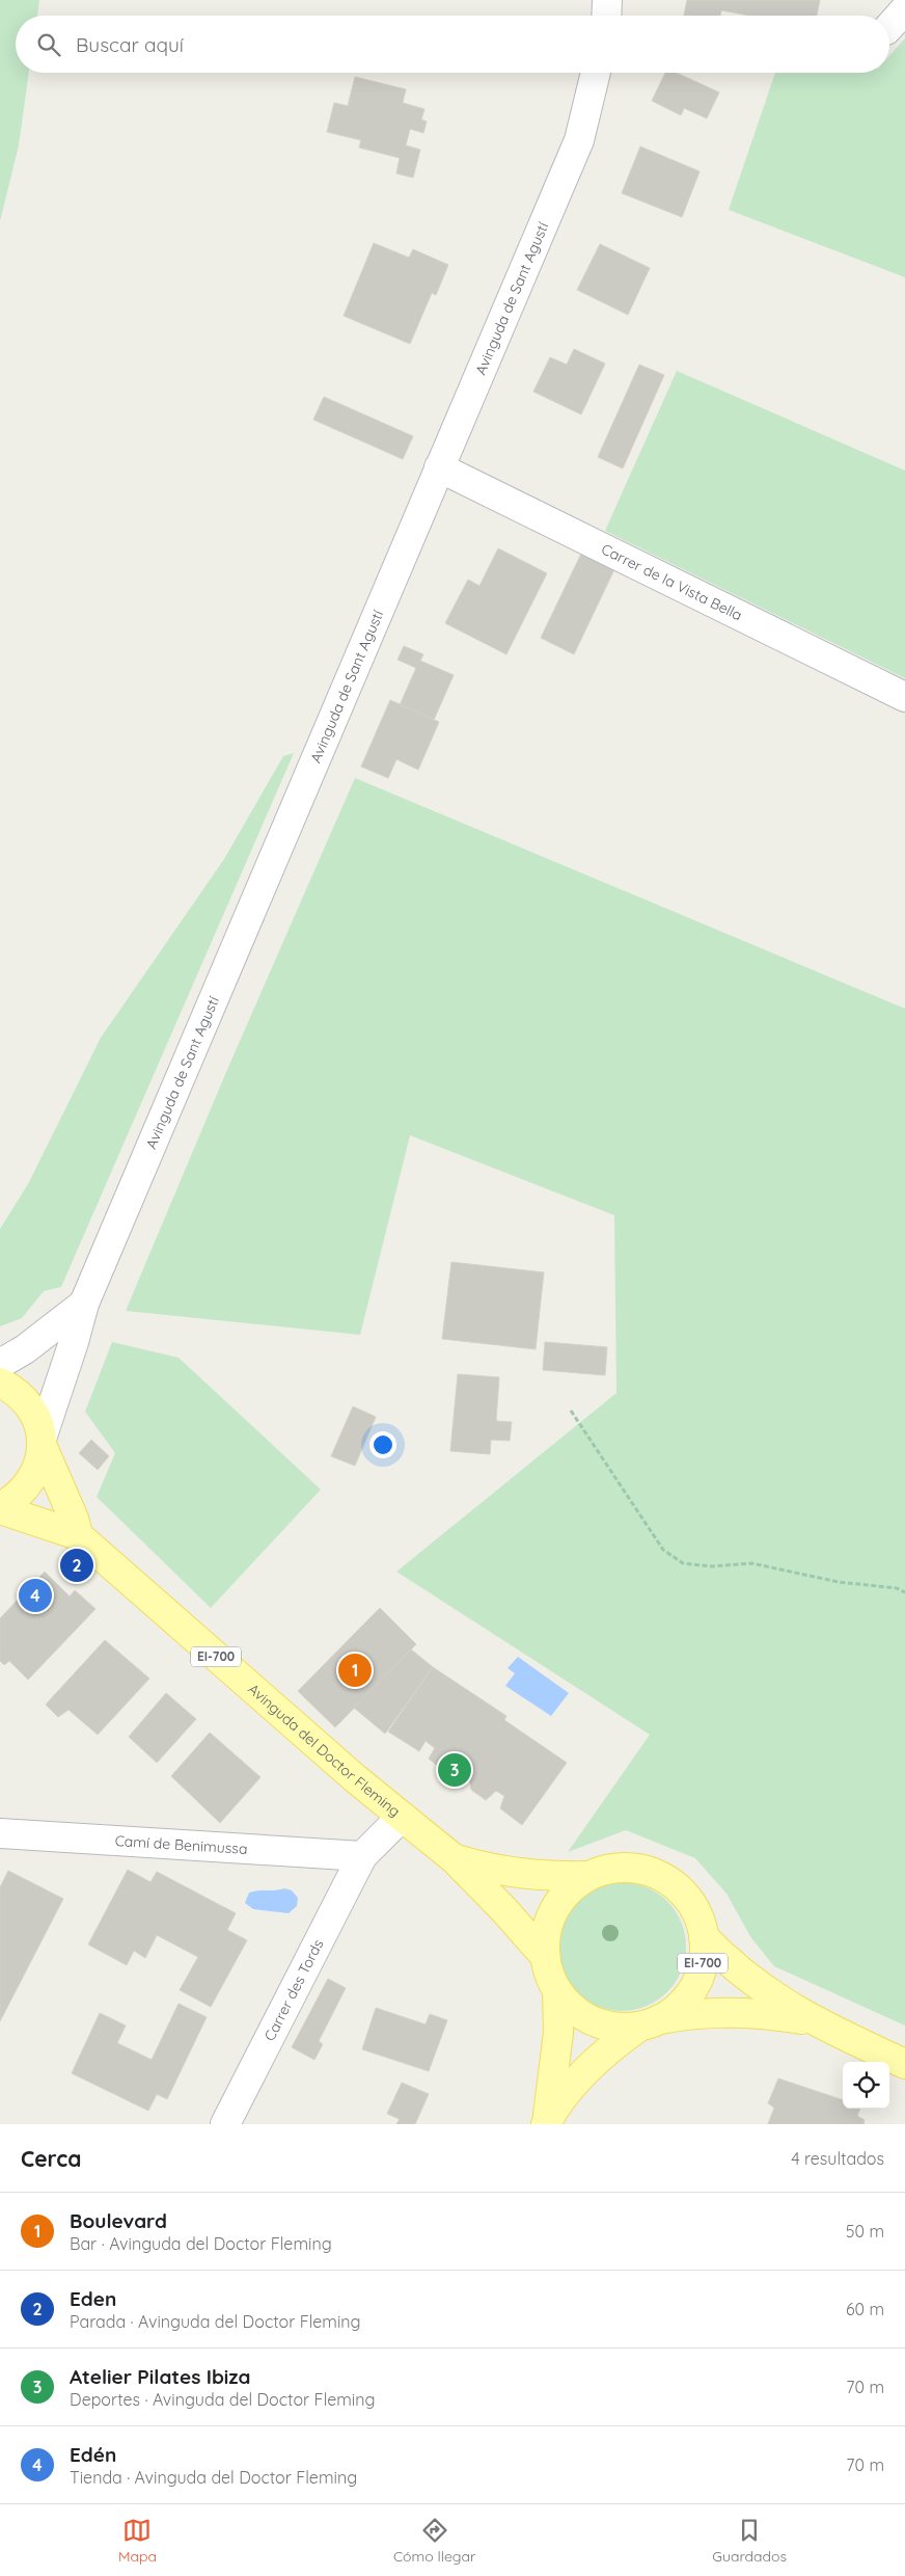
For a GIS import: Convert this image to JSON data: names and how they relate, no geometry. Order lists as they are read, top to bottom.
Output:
{
  "streets": {
    "main road": ["EI-700", "Avinguda del Doctor Fleming"],
    "street": [
      "Avinguda de Sant Agustí",
      "Carrer de la Vista Bella",
      "Camí de Benimussa",
      "Carrer des Tords"
    ]
  },
  "crossings": [
    ["Avinguda de Sant Agustí", "Carrer de la Vista Bella"],
    ["Avinguda de Sant Agustí", "EI-700"],
    ["Avinguda de Sant Agustí", "Avinguda del Doctor Fleming"],
    ["EI-700", "Avinguda del Doctor Fleming"],
    ["Avinguda del Doctor Fleming", "Carrer des Tords"],
    ["Camí de Benimussa", "Carrer des Tords"]
  ],
  "page": {
    "search": "Buscar aquí",
    "pins": [
      "2",
      "4",
      "1",
      "3"
    ],
    "heading": ["Cerca", "4 resultados"],
    "list": [
      {
        "mark": "1",
        "name": "Boulevard",
        "note": "Bar · Avinguda del Doctor Fleming",
        "value": "50 m"
      },
      {
        "mark": "2",
        "name": "Eden",
        "note": "Parada · Avinguda del Doctor Fleming",
        "value": "60 m"
      },
      {
        "mark": "3",
        "name": "Atelier Pilates Ibiza",
        "note": "Deportes · Avinguda del Doctor Fleming",
        "value": "70 m"
      },
      {
        "mark": "4",
        "name": "Edén",
        "note": "Tienda · Avinguda del Doctor Fleming",
        "value": "70 m"
      }
    ],
    "nav": ["Mapa", "Cómo llegar", "Guardados"]
  }
}
